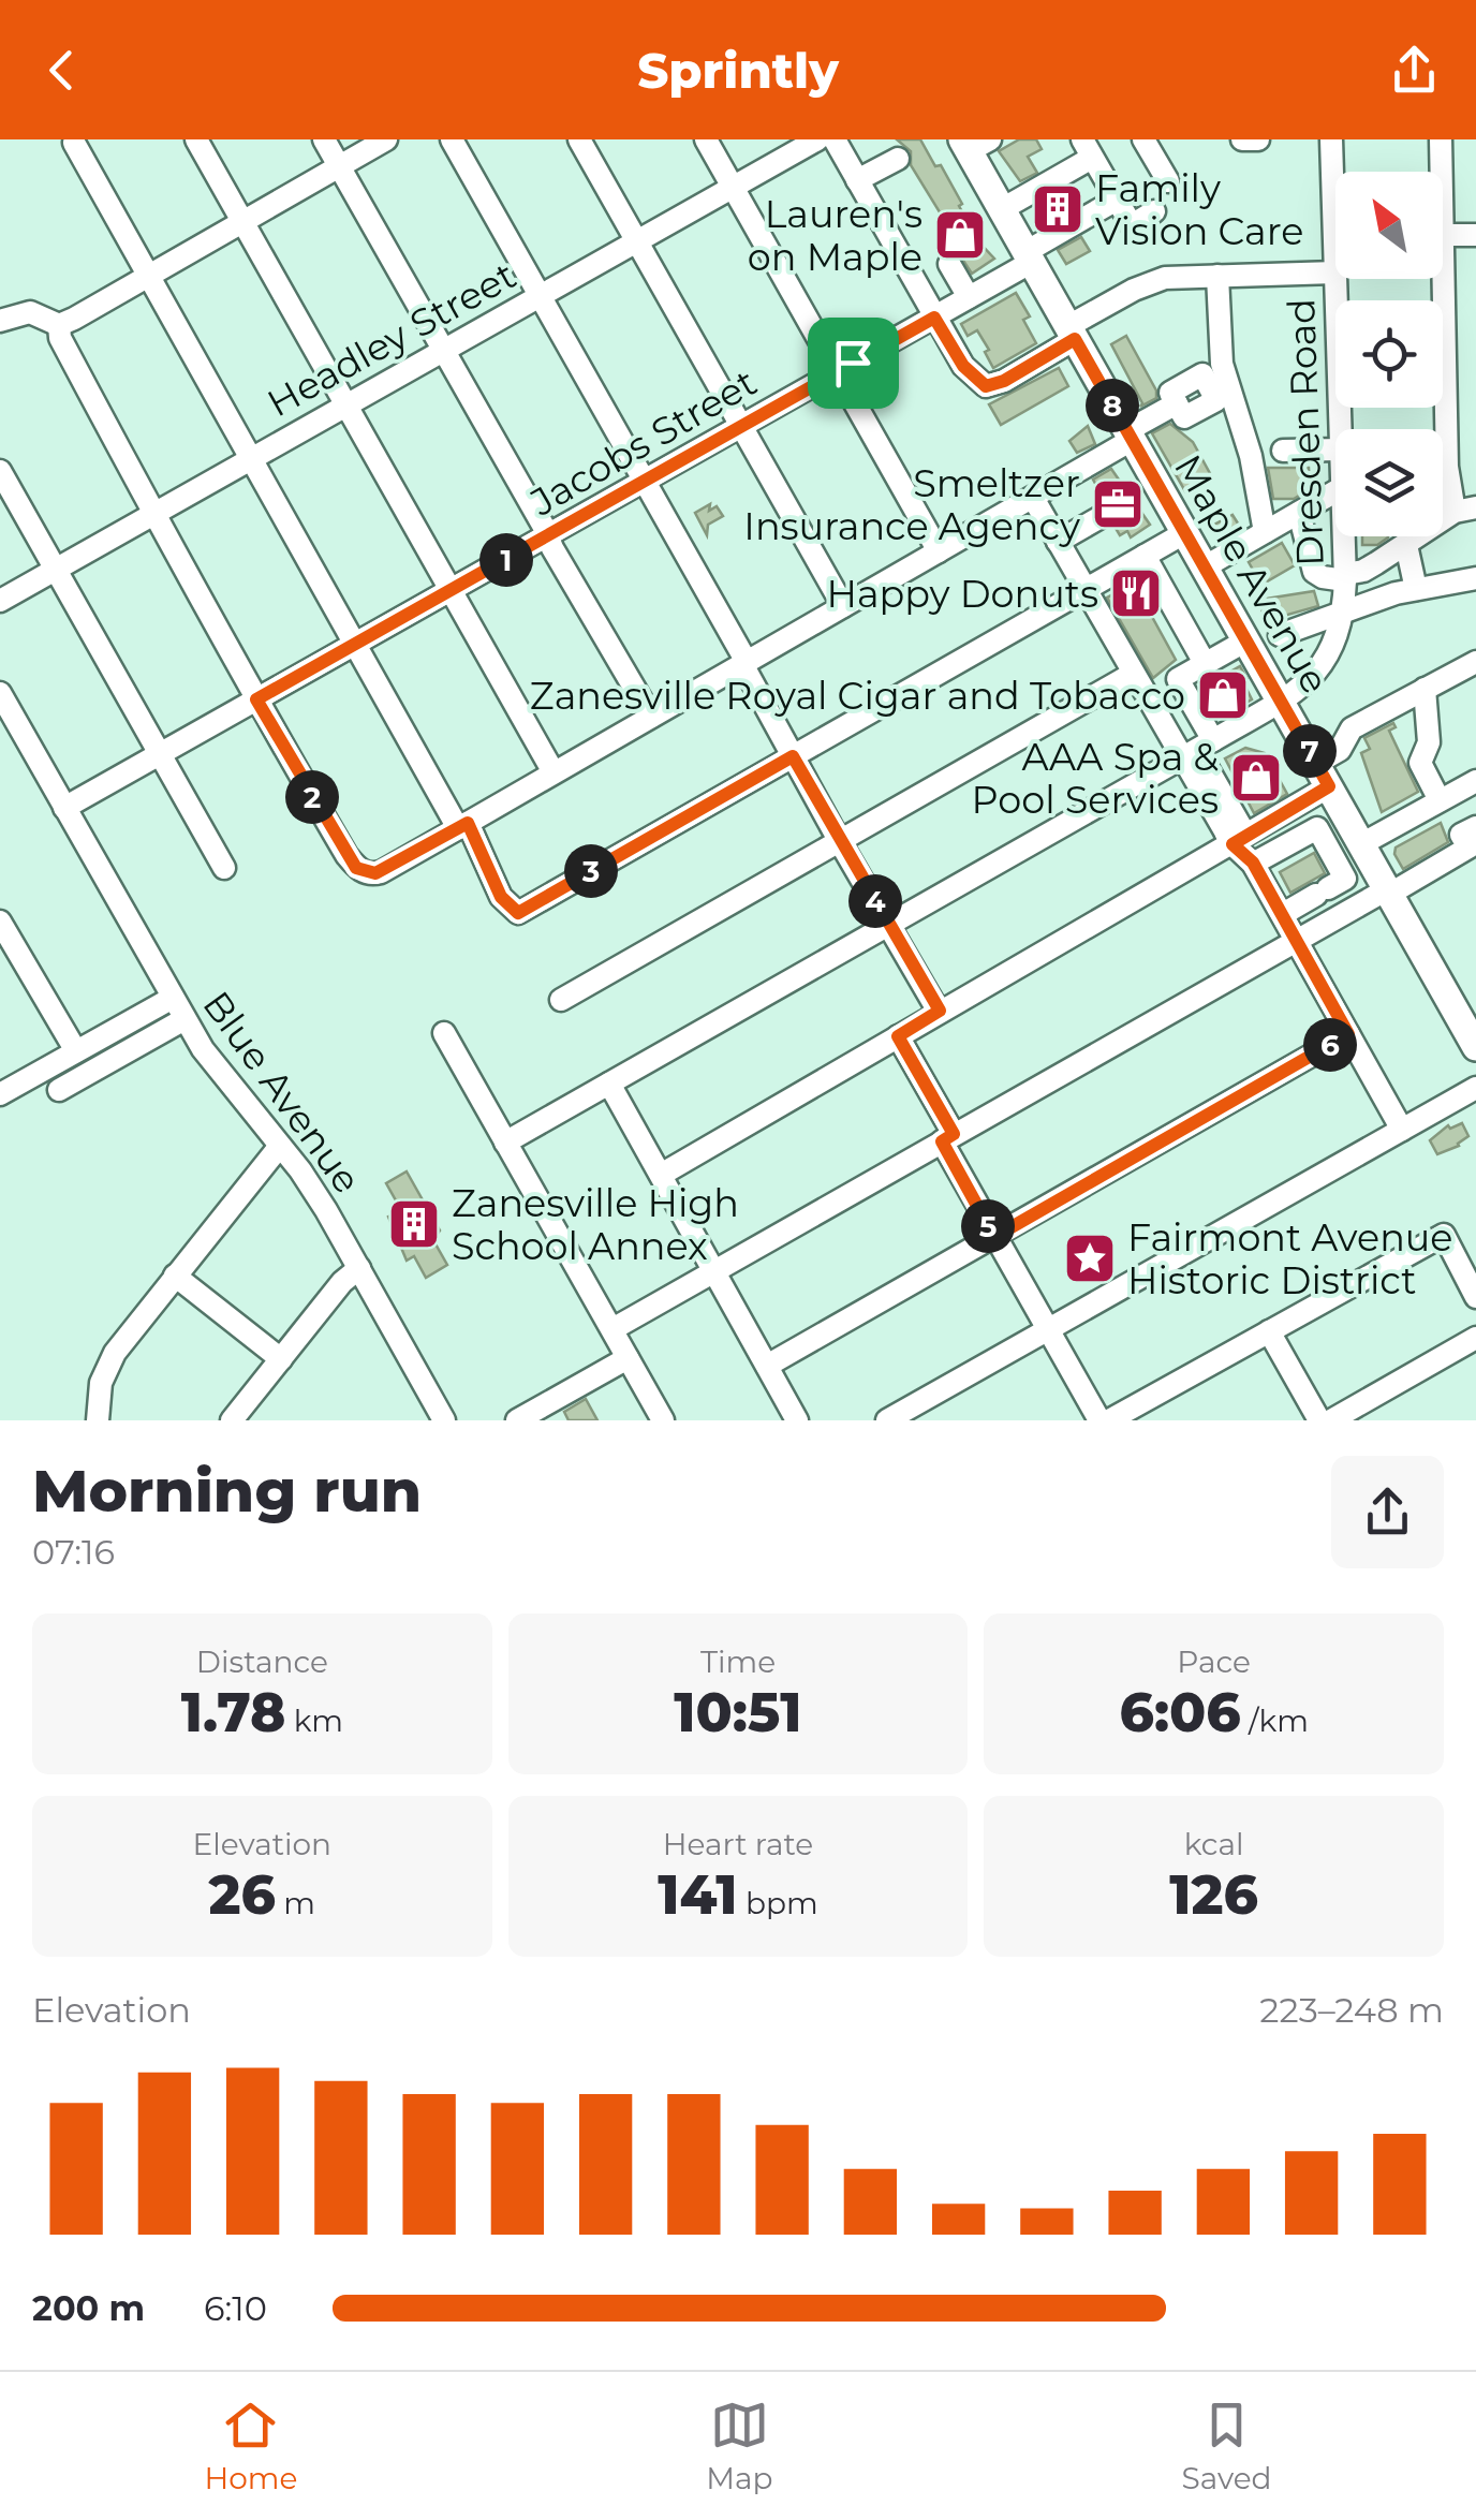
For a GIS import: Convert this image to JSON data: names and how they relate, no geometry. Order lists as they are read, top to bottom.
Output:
{
  "streets": {
    "main road": ["Maple Avenue"],
    "street": [
      "Headley Street",
      "Dresden Road",
      "Jacobs Street",
      "Blue Avenue"
    ]
  },
  "crossings": [
    ["Dresden Road", "Maple Avenue"],
    ["Jacobs Street", "Maple Avenue"],
    ["Jacobs Street", "Blue Avenue"]
  ],
  "places": {
    "building": ["Family Vision Care", "Zanesville High School Annex"],
    "shop": ["Lauren's on Maple", "Zanesville Royal Cigar and Tobacco", "AAA Spa & Pool Services"],
    "office": ["Smeltzer Insurance Agency"],
    "restaurant": ["Happy Donuts"],
    "place": ["Fairmont Avenue Historic District"]
  },
  "north": "top left",
  "page": {
    "header": "Sprintly",
    "pins": [
      "8",
      "1",
      "7",
      "2",
      "3",
      "4",
      "6",
      "5"
    ],
    "heading": ["Morning run", "07:16"],
    "stats": [
      ["Distance", "1.78 km"],
      ["Time", "10:51"],
      ["Pace", "6:06 /km"],
      ["Elevation", "26 m"],
      ["Heart rate", "141 bpm"],
      ["kcal", "126"]
    ],
    "chart": ["Elevation", "223–248 m"],
    "list": [
      {
        "name": "200 m",
        "note": "6:10"
      }
    ],
    "tabs": ["Home", "Map", "Saved"]
  }
}
